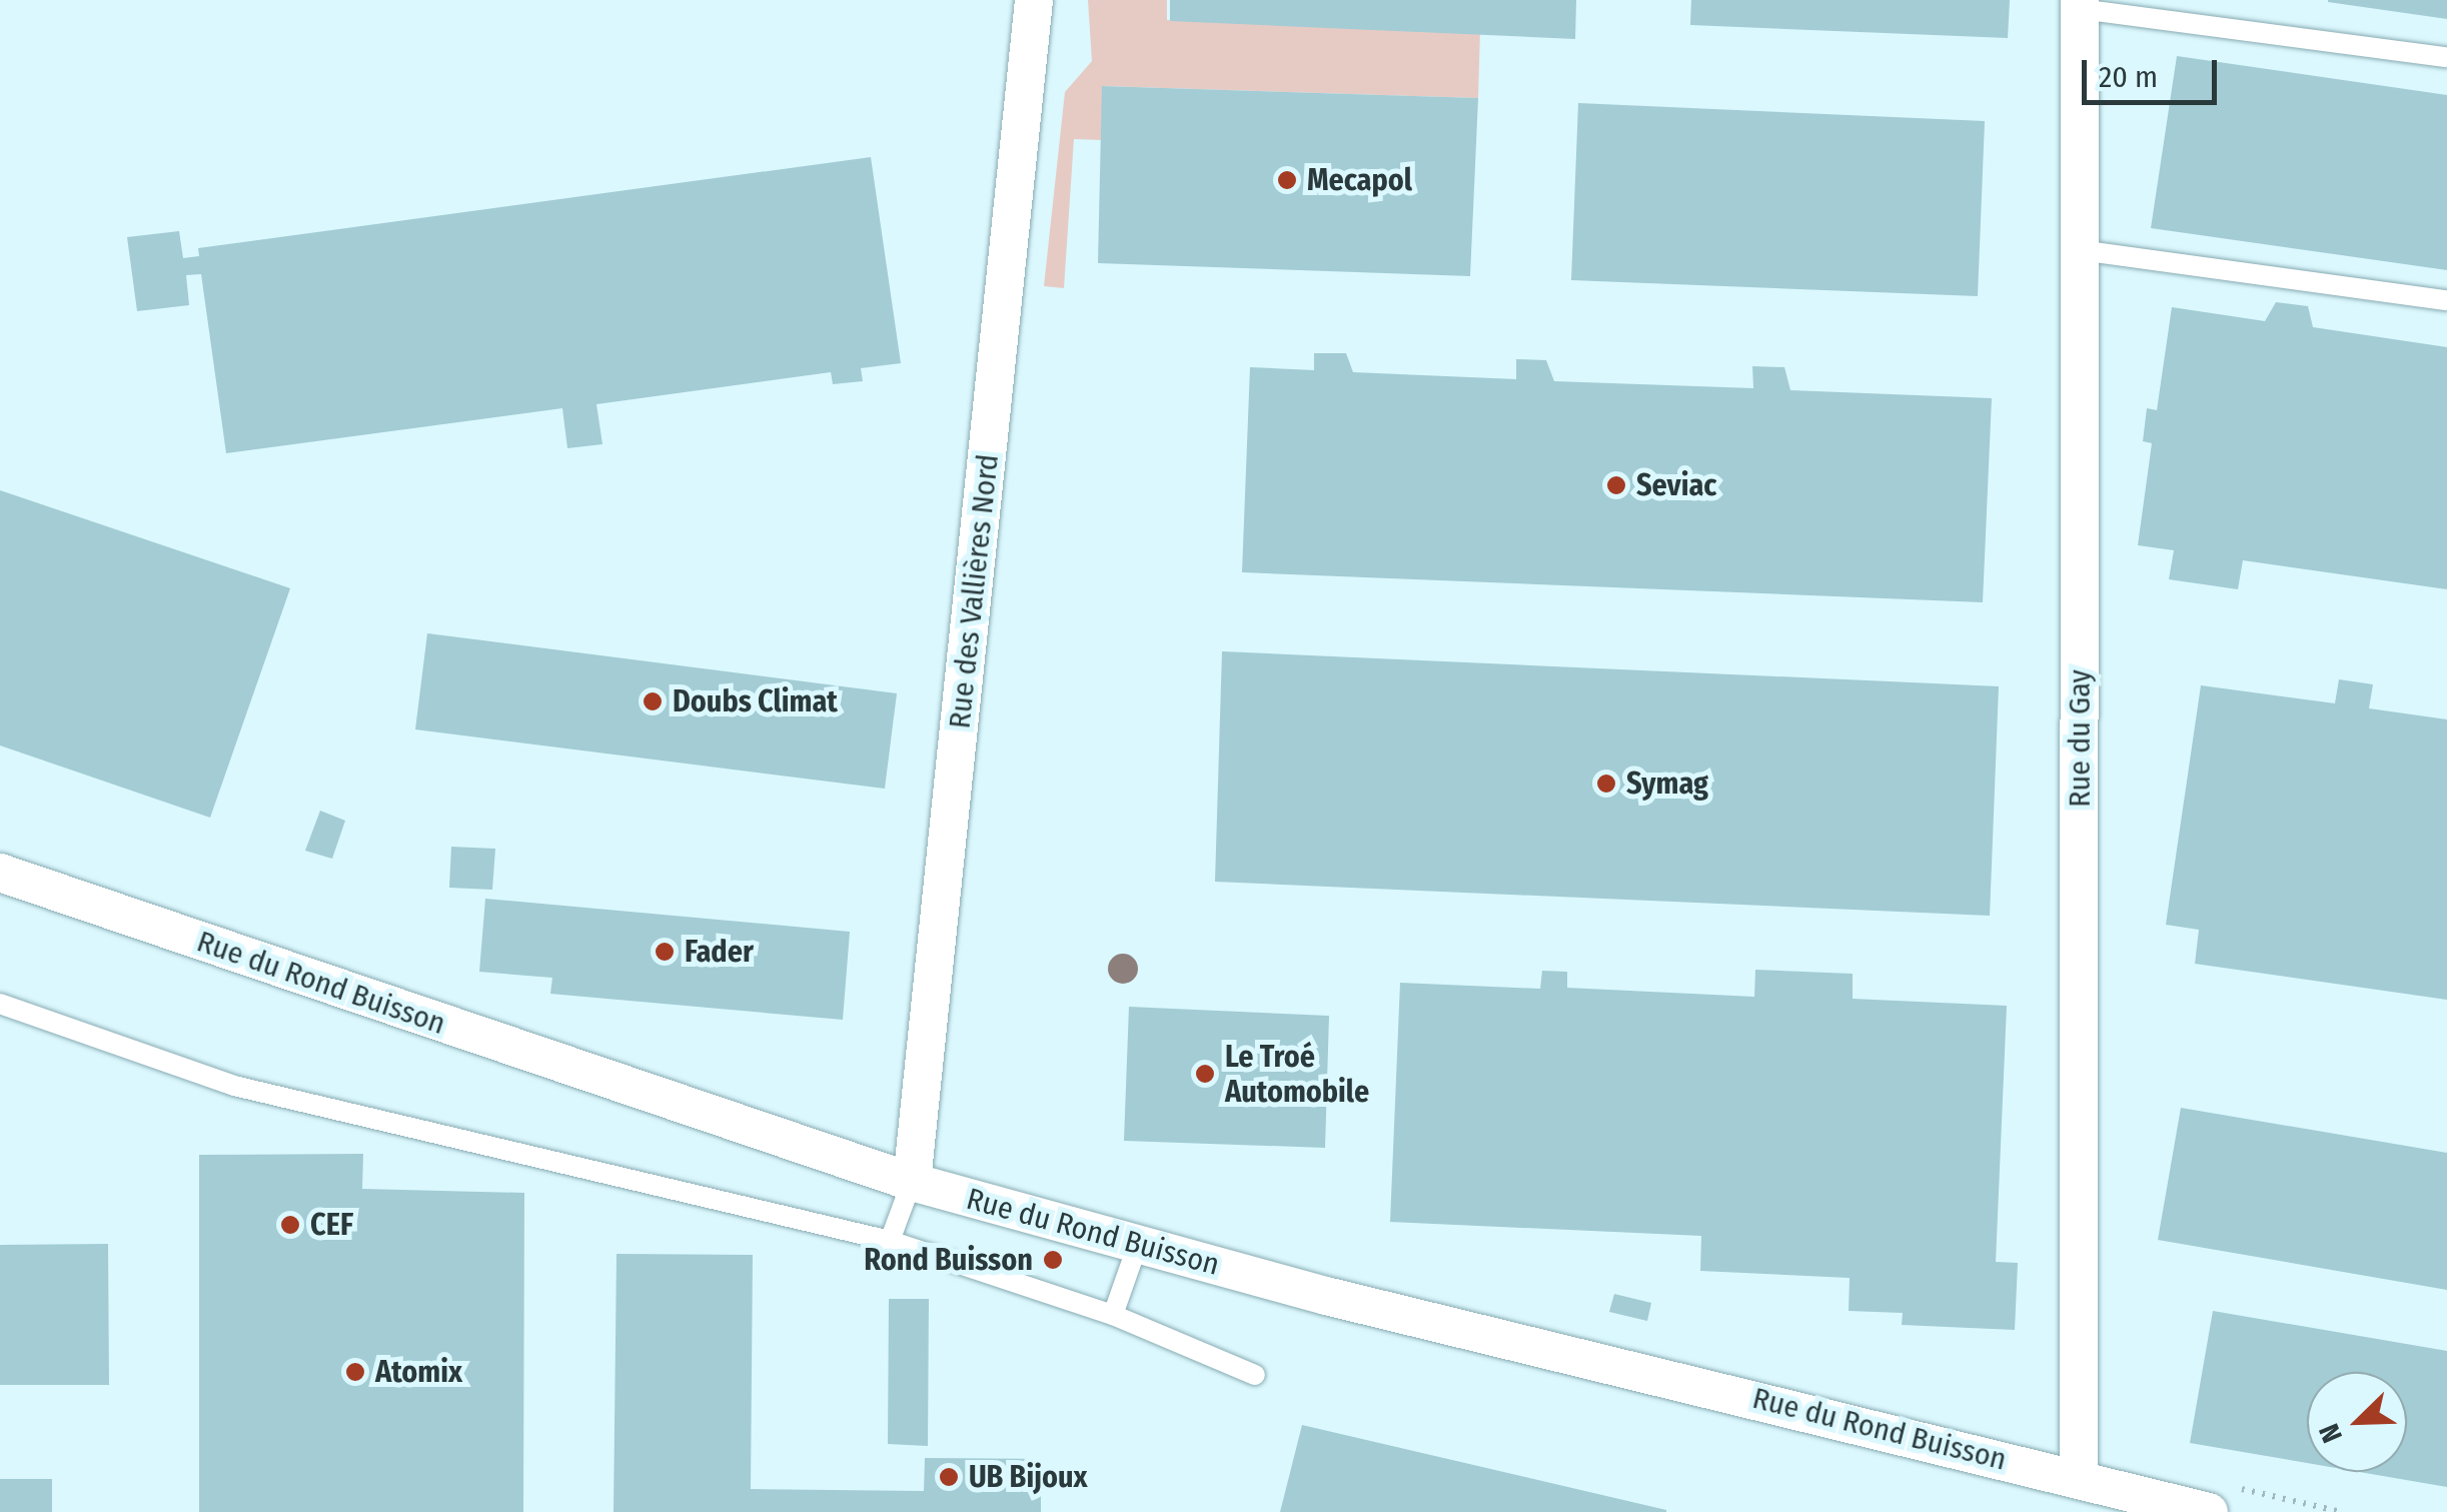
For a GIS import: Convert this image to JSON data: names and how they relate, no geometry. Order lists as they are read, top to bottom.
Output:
{
  "streets": {
    "street": ["Rue des Vallières Nord", "Rue du Gay", "Rue du Rond Buisson"]
  },
  "crossings": [
    ["Rue des Vallières Nord", "Rue du Rond Buisson"],
    ["Rue du Gay", "Rue du Rond Buisson"]
  ],
  "places": [
    "Mecapol",
    "Seviac",
    "Doubs Climat",
    "Symag",
    "Fader",
    "Le Troé Automobile",
    "CEF",
    "Rond Buisson",
    "Atomix",
    "UB Bijoux"
  ],
  "scale_bar": "20 m",
  "north": "bottom left"
}
